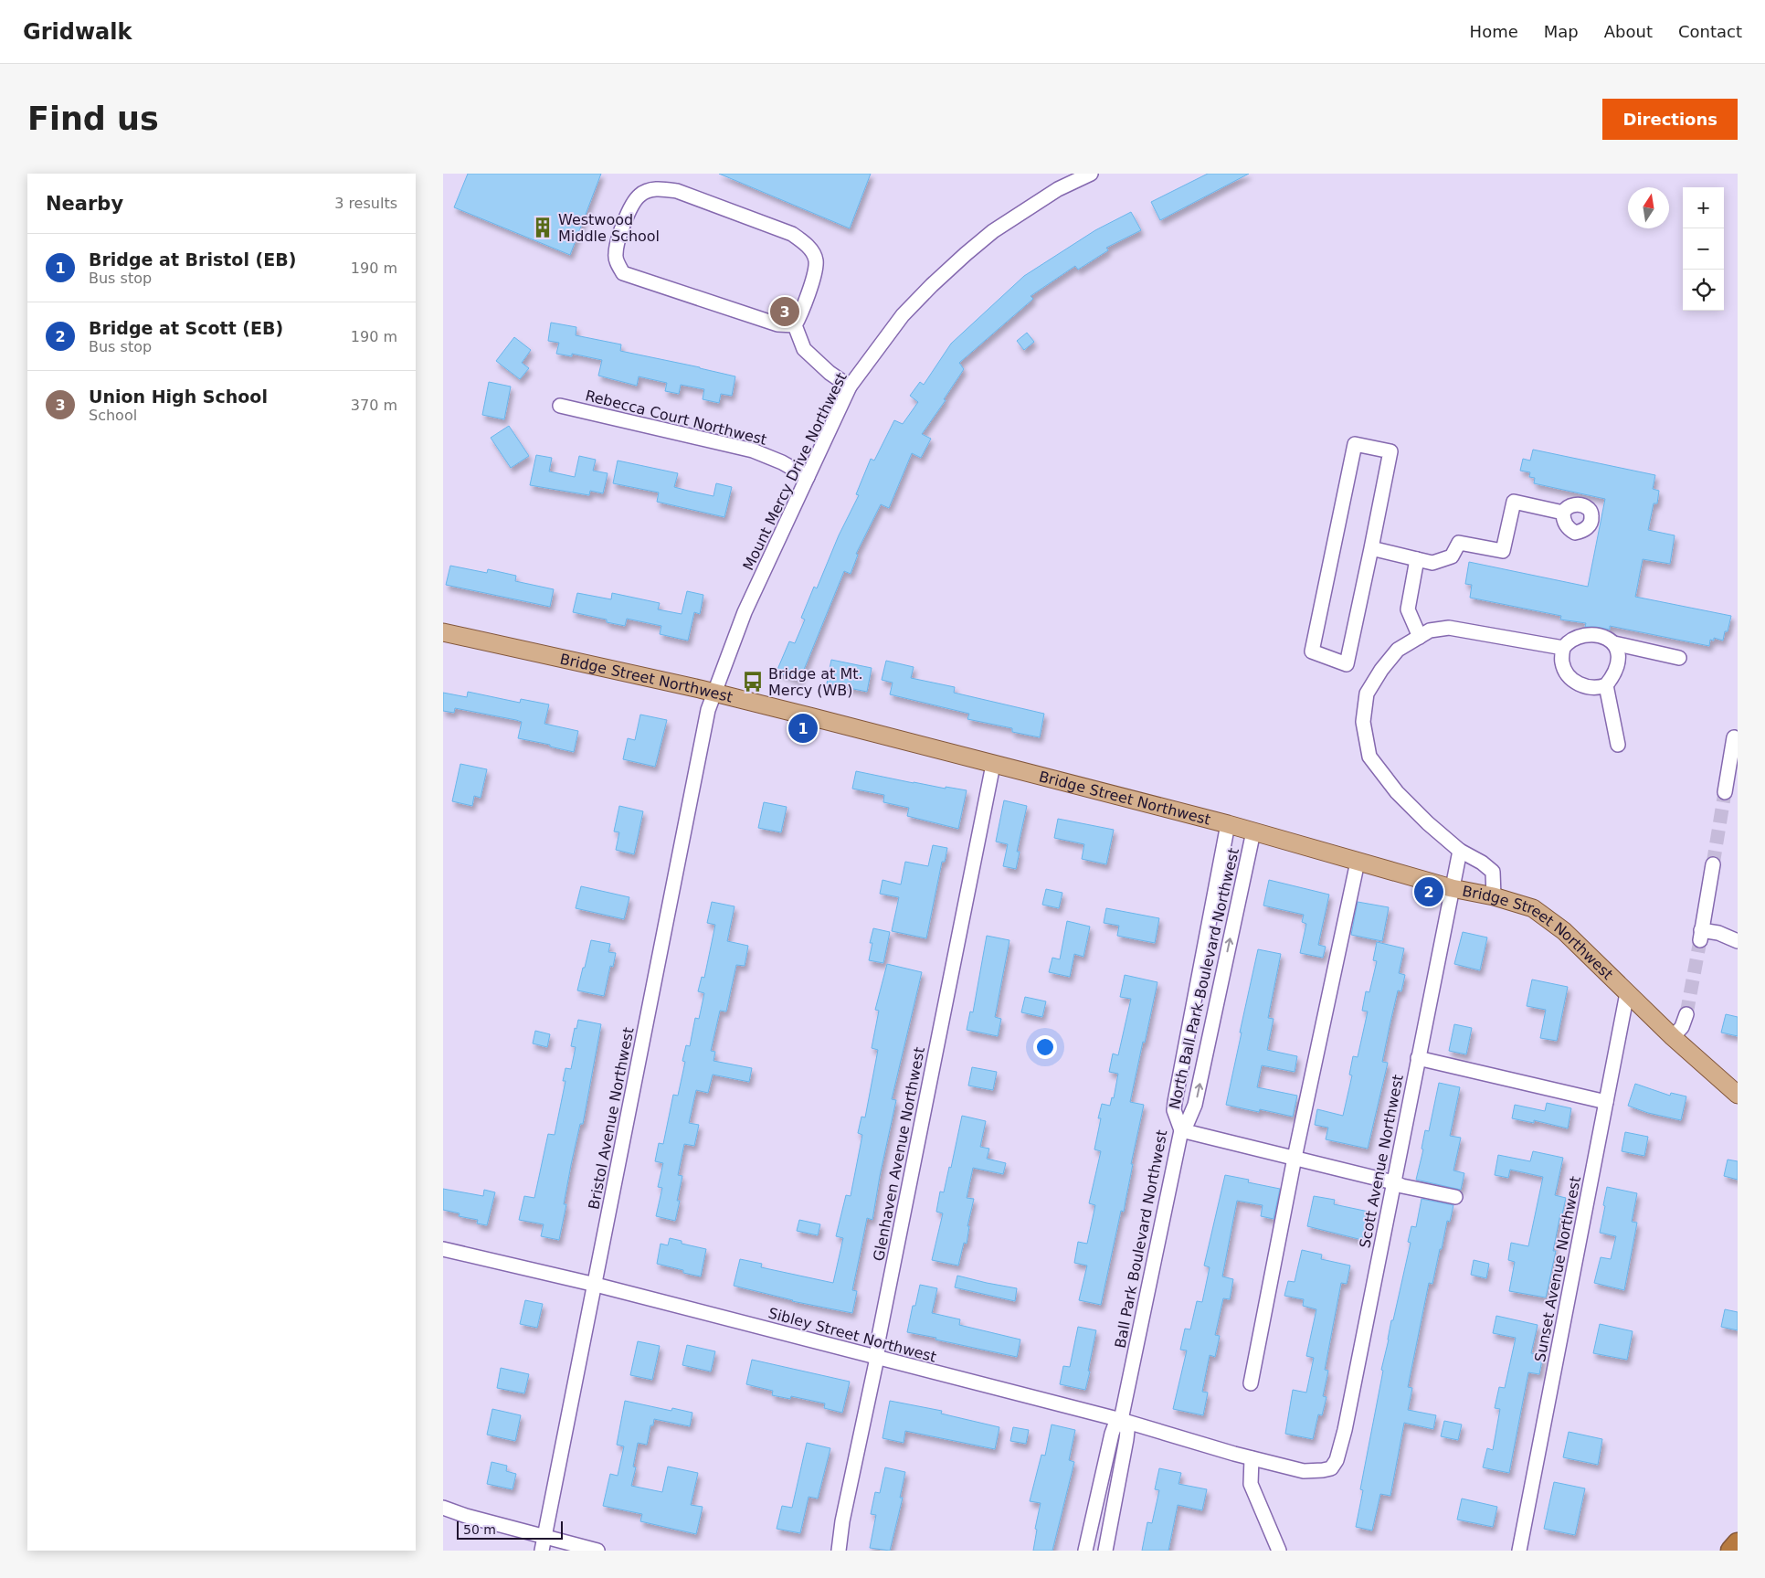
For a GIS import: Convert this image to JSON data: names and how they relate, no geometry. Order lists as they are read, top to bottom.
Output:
{
  "streets": {
    "main road": ["Bridge Street Northwest"],
    "street": [
      "Rebecca Court Northwest",
      "Mount Mercy Drive Northwest",
      "North Ball Park Boulevard Northwest",
      "Bristol Avenue Northwest",
      "Glenhaven Avenue Northwest",
      "Scott Avenue Northwest",
      "Ball Park Boulevard Northwest",
      "Sunset Avenue Northwest",
      "Sibley Street Northwest"
    ]
  },
  "crossings": [
    ["Rebecca Court Northwest", "Mount Mercy Drive Northwest"],
    ["Mount Mercy Drive Northwest", "Bridge Street Northwest"],
    ["Mount Mercy Drive Northwest", "Bristol Avenue Northwest"],
    ["Bridge Street Northwest", "North Ball Park Boulevard Northwest"],
    ["Bridge Street Northwest", "Bristol Avenue Northwest"],
    ["Bridge Street Northwest", "Glenhaven Avenue Northwest"],
    ["Bridge Street Northwest", "Scott Avenue Northwest"],
    ["Bridge Street Northwest", "Ball Park Boulevard Northwest"],
    ["Bridge Street Northwest", "Sunset Avenue Northwest"],
    ["North Ball Park Boulevard Northwest", "Ball Park Boulevard Northwest"],
    ["Bristol Avenue Northwest", "Sibley Street Northwest"],
    ["Glenhaven Avenue Northwest", "Sibley Street Northwest"],
    ["Scott Avenue Northwest", "Sibley Street Northwest"],
    ["Ball Park Boulevard Northwest", "Sibley Street Northwest"]
  ],
  "places": {
    "building": ["Westwood Middle School"],
    "bus stop": ["Bridge at Mt. Mercy (WB)"]
  },
  "scale_bar": "50 m",
  "north": "top",
  "page": {
    "header": "Gridwalk",
    "nav": [
      "Home",
      "Map",
      "About",
      "Contact"
    ],
    "buttons": "Directions",
    "title": "Find us",
    "heading": ["Nearby", "3 results"],
    "map_buttons": ["+", "−"],
    "list": [
      {
        "mark": "1",
        "name": "Bridge at Bristol (EB)",
        "note": "Bus stop",
        "value": "190 m"
      },
      {
        "mark": "2",
        "name": "Bridge at Scott (EB)",
        "note": "Bus stop",
        "value": "190 m"
      },
      {
        "mark": "3",
        "name": "Union High School",
        "note": "School",
        "value": "370 m"
      }
    ],
    "pins": ["3", "1", "2"],
    "scale": "50 m"
  }
}
